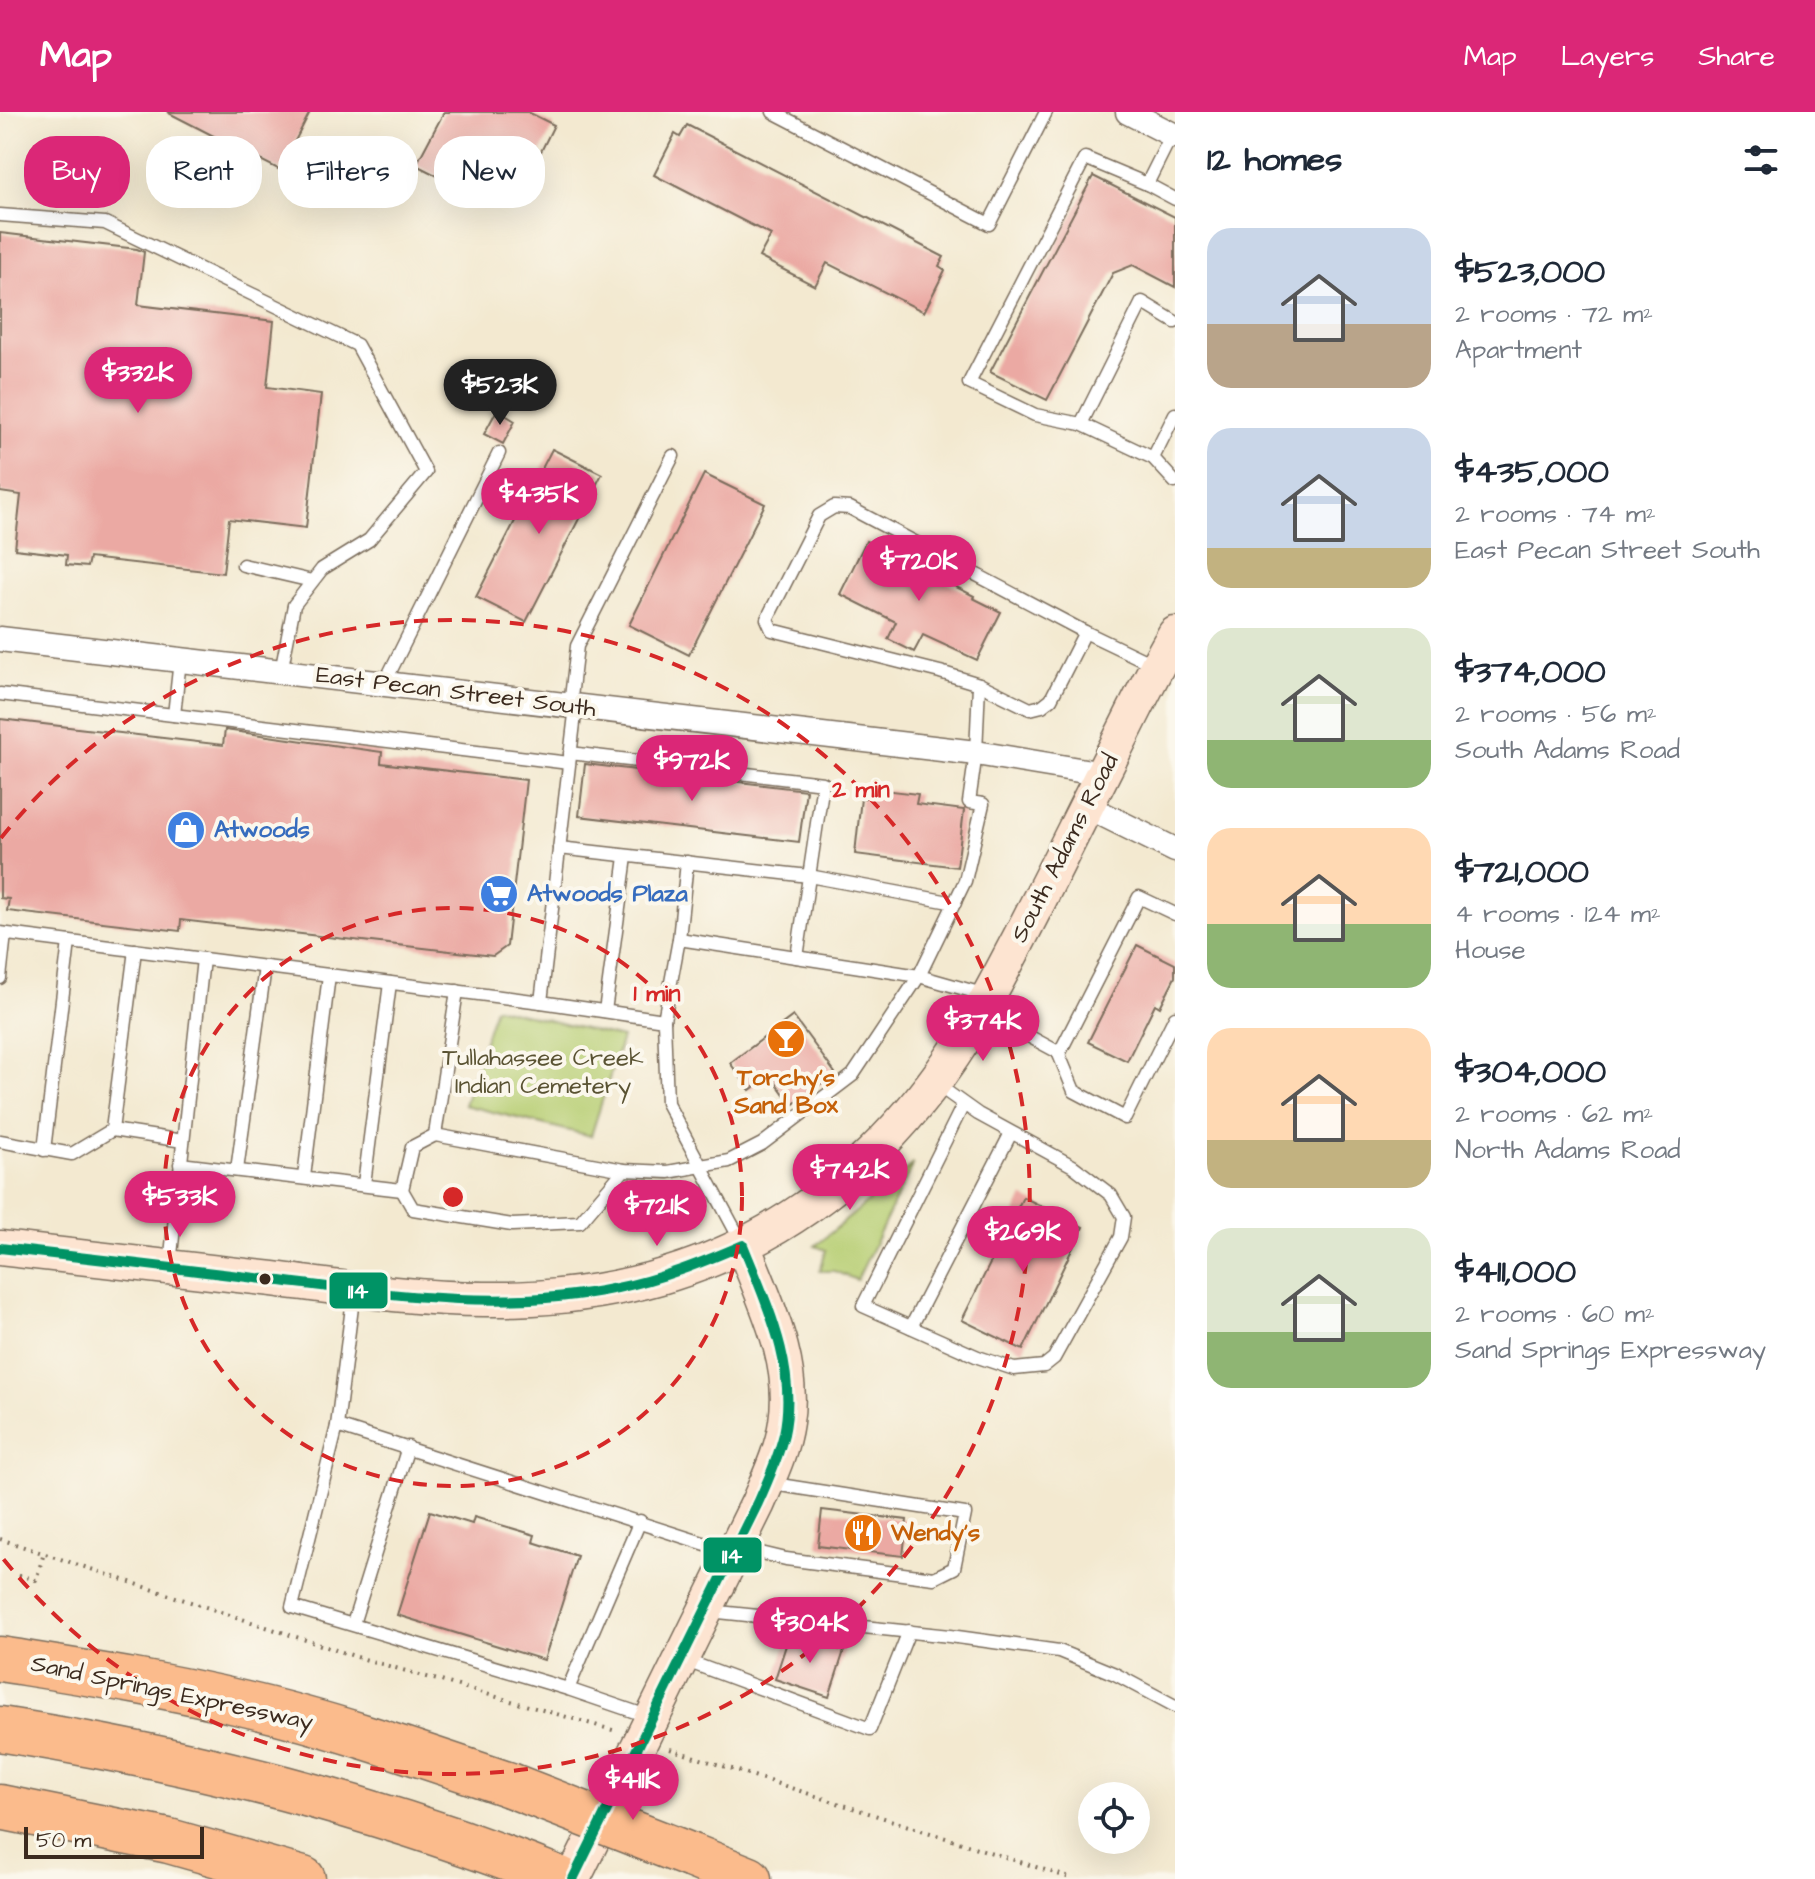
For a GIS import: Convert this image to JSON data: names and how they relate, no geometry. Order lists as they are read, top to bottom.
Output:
{
  "streets": {
    "highway": ["Sand Springs Expressway"],
    "main road": ["South Adams Road"],
    "street": ["East Pecan Street South"]
  },
  "crossings": [
    ["East Pecan Street South", "South Adams Road"]
  ],
  "parks": ["Tullahassee Creek Indian Cemetery"],
  "places": {
    "shop": ["Atwoods"],
    "supermarket": ["Atwoods Plaza"],
    "bar": ["Torchy's Sand Box"],
    "restaurant": ["Wendy's"]
  },
  "lines": ["transit line 114"],
  "scale_bar": "50 m",
  "page": {
    "header": "Map",
    "nav": ["Map", "Layers", "Share"],
    "heading": "12 homes",
    "chip": [
      "Buy",
      "Rent",
      "Filters",
      "New"
    ],
    "list": [
      {
        "name": "$523,000",
        "note": "2 rooms · 72 m² · Apartment"
      },
      {
        "name": "$435,000",
        "note": "2 rooms · 74 m² · East Pecan Street South"
      },
      {
        "name": "$374,000",
        "note": "2 rooms · 56 m² · South Adams Road"
      },
      {
        "name": "$721,000",
        "note": "4 rooms · 124 m² · House"
      },
      {
        "name": "$304,000",
        "note": "2 rooms · 62 m² · North Adams Road"
      },
      {
        "name": "$411,000",
        "note": "2 rooms · 60 m² · Sand Springs Expressway"
      }
    ],
    "price": [
      "$332K",
      "$523K",
      "$435K",
      "$720K",
      "$972K",
      "$374K",
      "$742K",
      "$533K",
      "$721K",
      "$269K",
      "$304K",
      "$411K"
    ],
    "scale": "50 m"
  },
  "rings": ["2 min", "1 min"]
}
